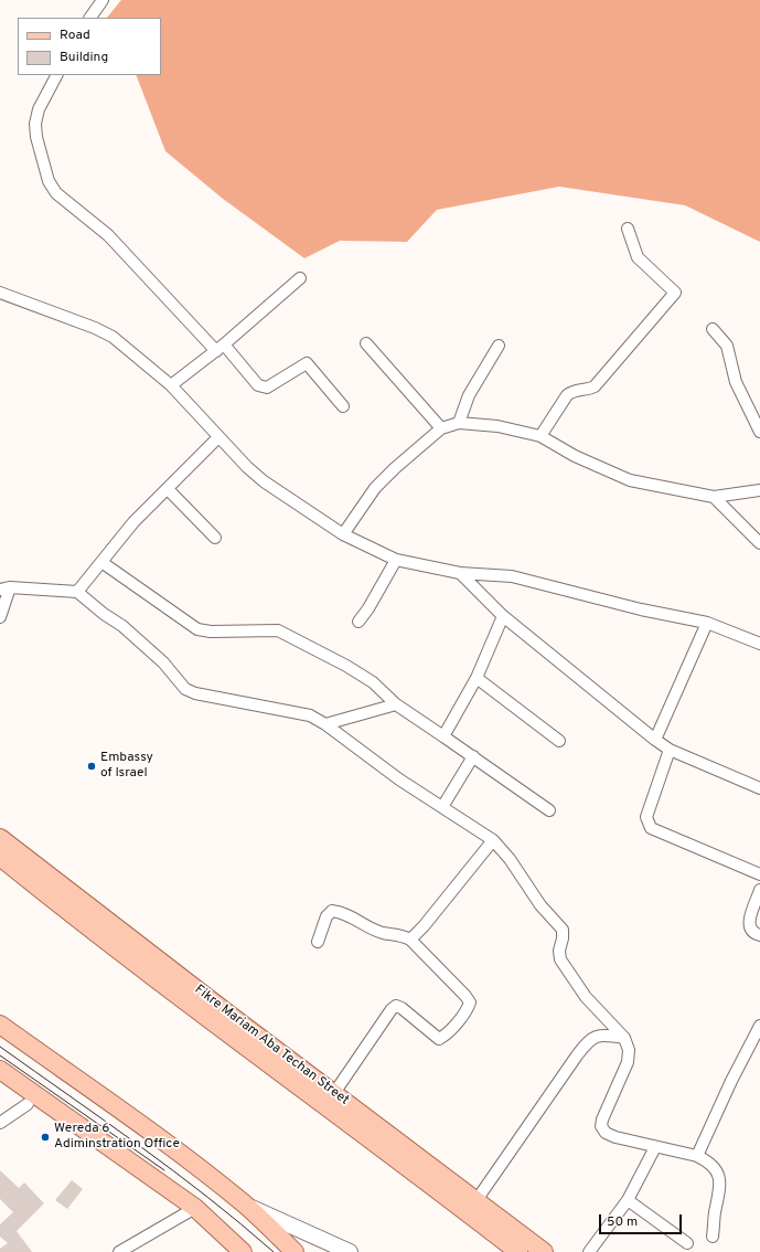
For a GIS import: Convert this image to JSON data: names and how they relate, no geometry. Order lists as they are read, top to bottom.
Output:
{
  "streets": {
    "main road": ["Fikre Mariam Aba Techan Street"]
  },
  "places": ["Embassy of Israel", "Wereda 6 Adiminstration Office"],
  "legend": ["Road", "Building"],
  "scale_bar": "50 m"
}
